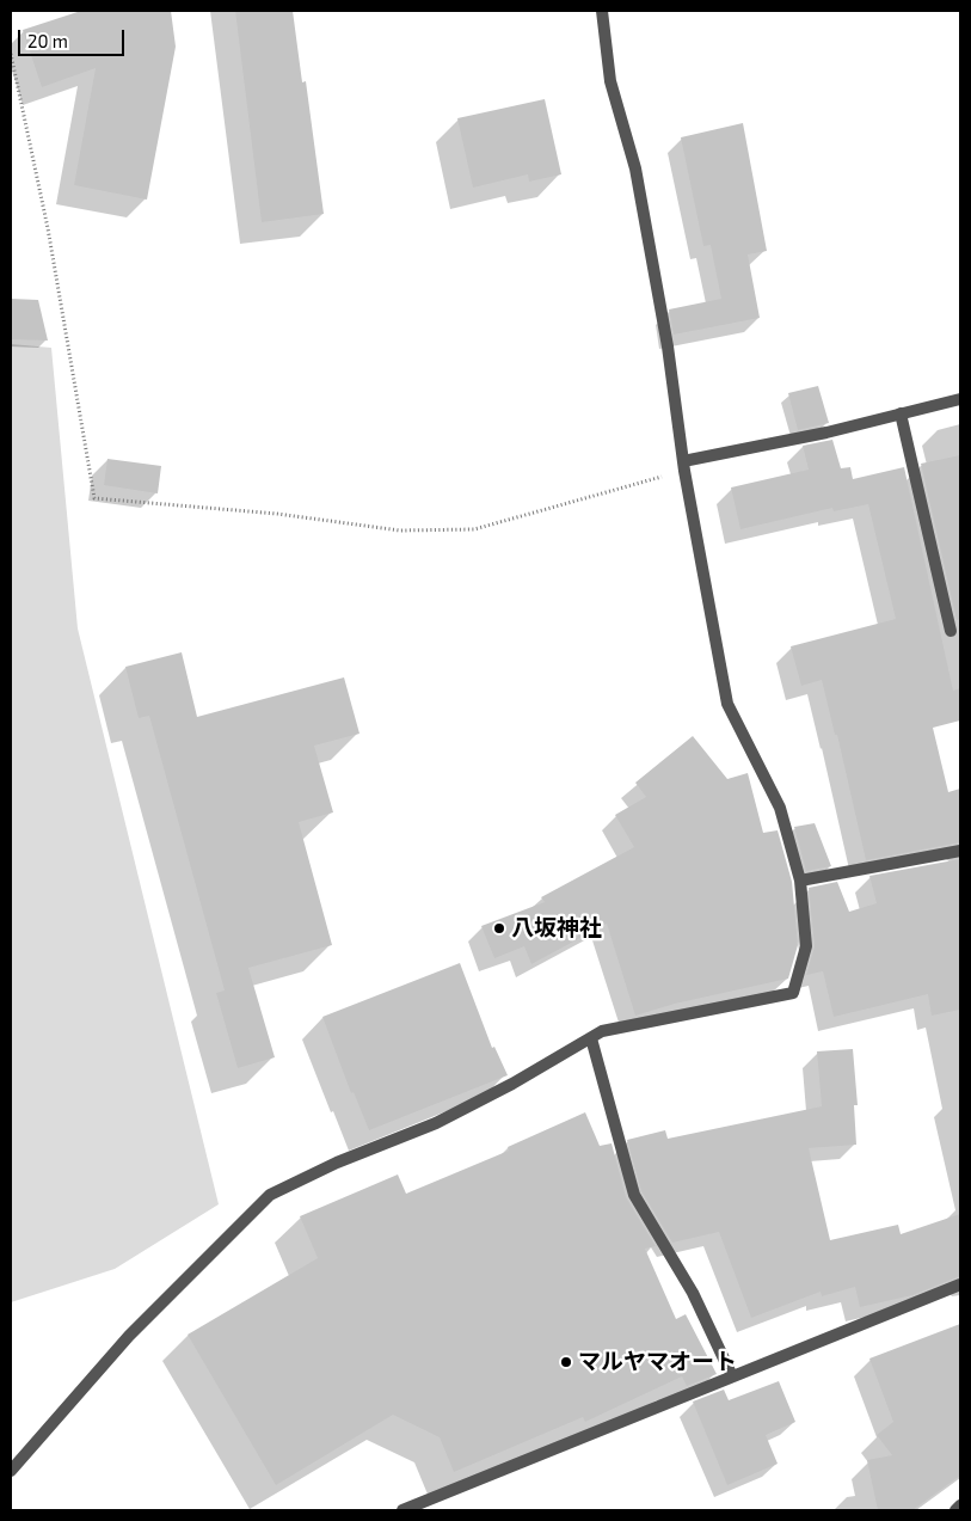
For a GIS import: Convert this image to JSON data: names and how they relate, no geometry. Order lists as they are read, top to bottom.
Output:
{
  "places": ["八坂神社", "マルヤマオート"],
  "scale_bar": "20 m"
}
